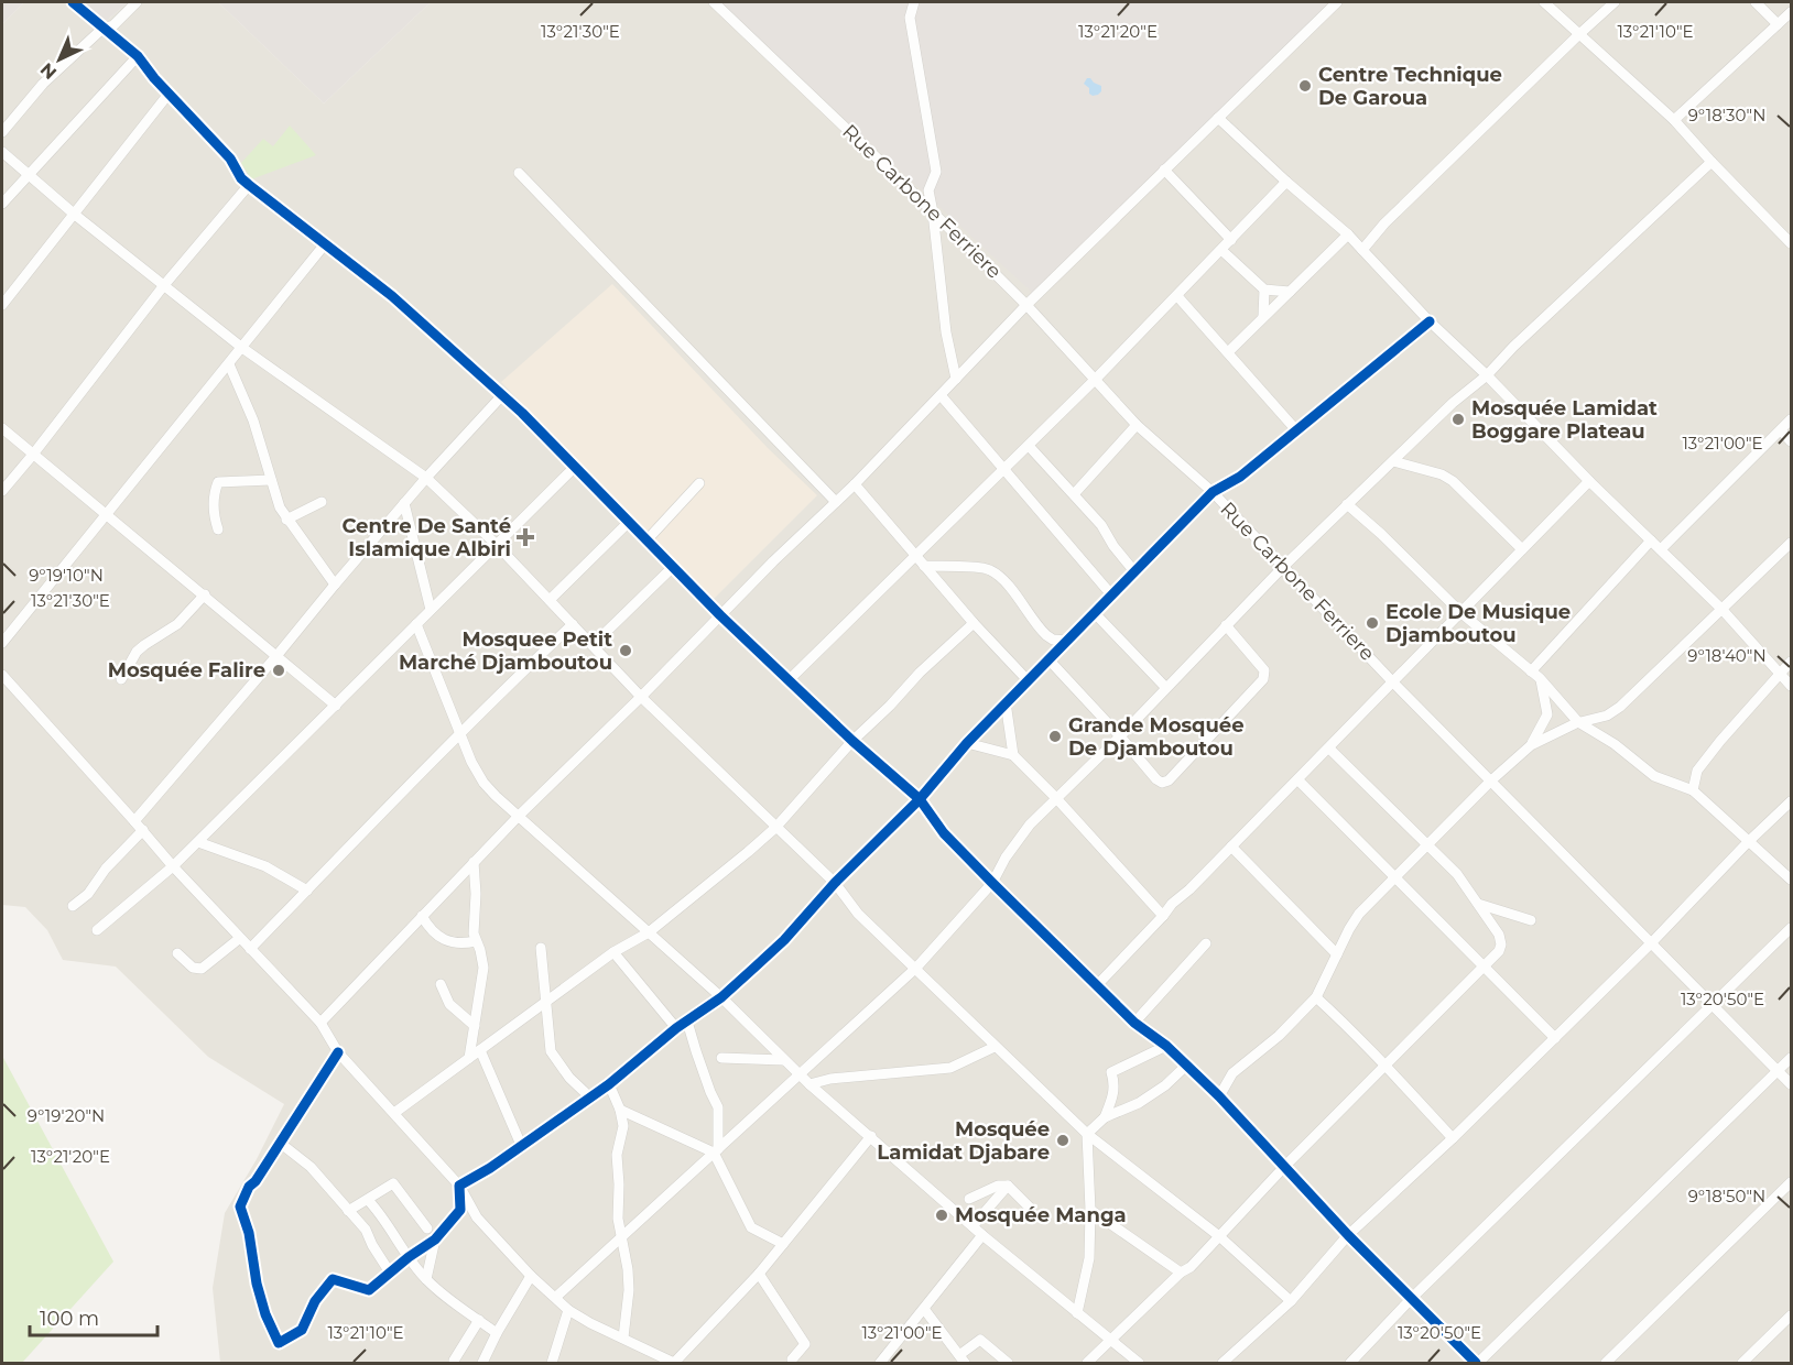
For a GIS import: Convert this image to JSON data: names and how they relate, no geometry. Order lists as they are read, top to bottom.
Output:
{
  "streets": {
    "street": ["Rue Carbone Ferriere"]
  },
  "places": {
    "other": [
      "Centre Technique De Garoua",
      "Mosquée Lamidat Boggare Plateau",
      "Ecole De Musique Djamboutou",
      "Mosquee Petit Marché Djamboutou",
      "Mosquée Falire",
      "Grande Mosquée De Djamboutou",
      "Mosquée Lamidat Djabare",
      "Mosquée Manga"
    ],
    "health": ["Centre De Santé Islamique Albiri"]
  },
  "scale_bar": "100 m",
  "north": "bottom left",
  "coordinates": [
    "13°21'30\"E",
    "13°21'20\"E",
    "13°21'10\"E",
    "9°18'30\"N",
    "13°21'00\"E",
    "9°19'10\"N",
    "9°18'40\"N",
    "13°20'50\"E",
    "9°19'20\"N",
    "9°18'50\"N"
  ]
}
